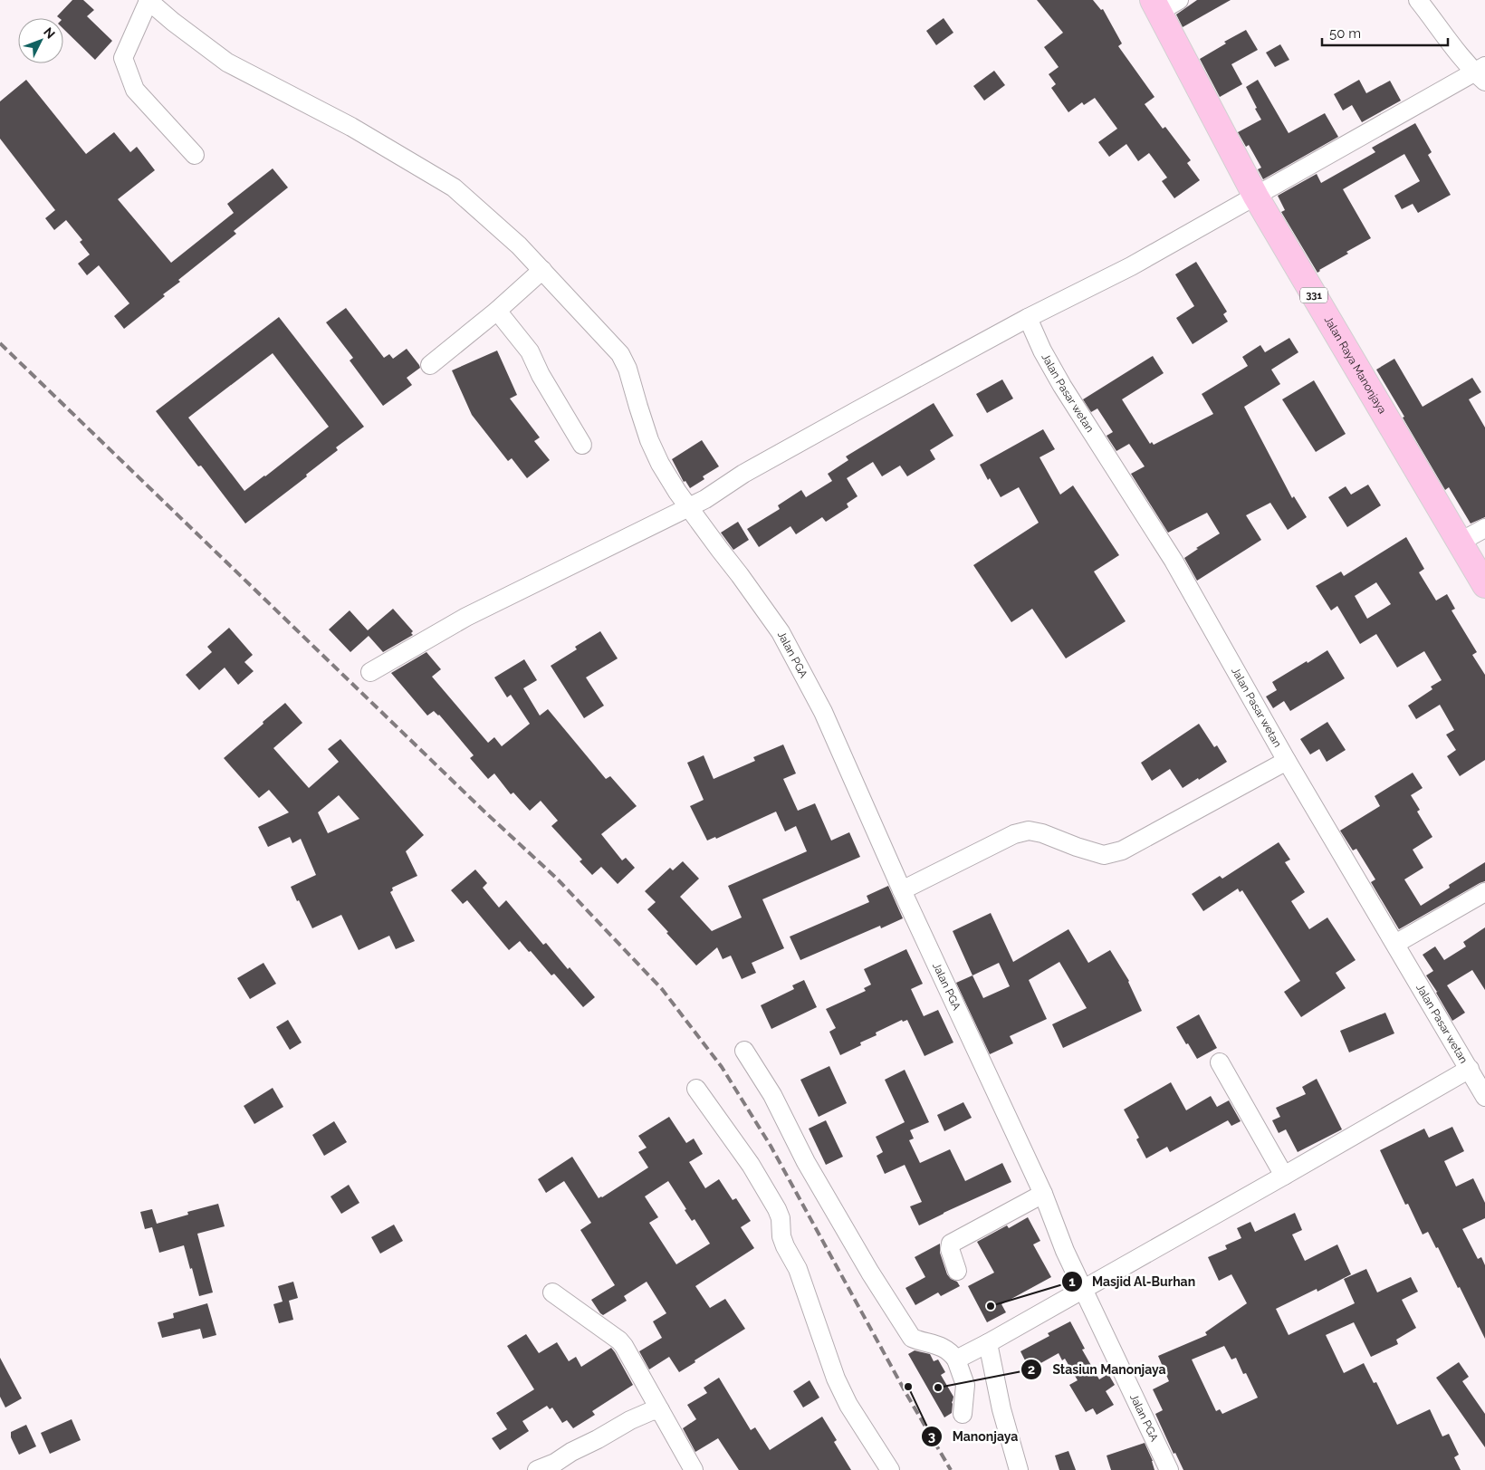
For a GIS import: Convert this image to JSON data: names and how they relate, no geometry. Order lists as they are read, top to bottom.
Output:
{
  "streets": {
    "main road": ["331", "Jalan Raya Manonjaya"],
    "street": ["Jalan Pasar wetan", "Jalan PGA"]
  },
  "places": ["Masjid Al-Burhan", "Manonjaya", "Stasiun Manonjaya"],
  "scale_bar": "50 m",
  "north": "top right"
}
